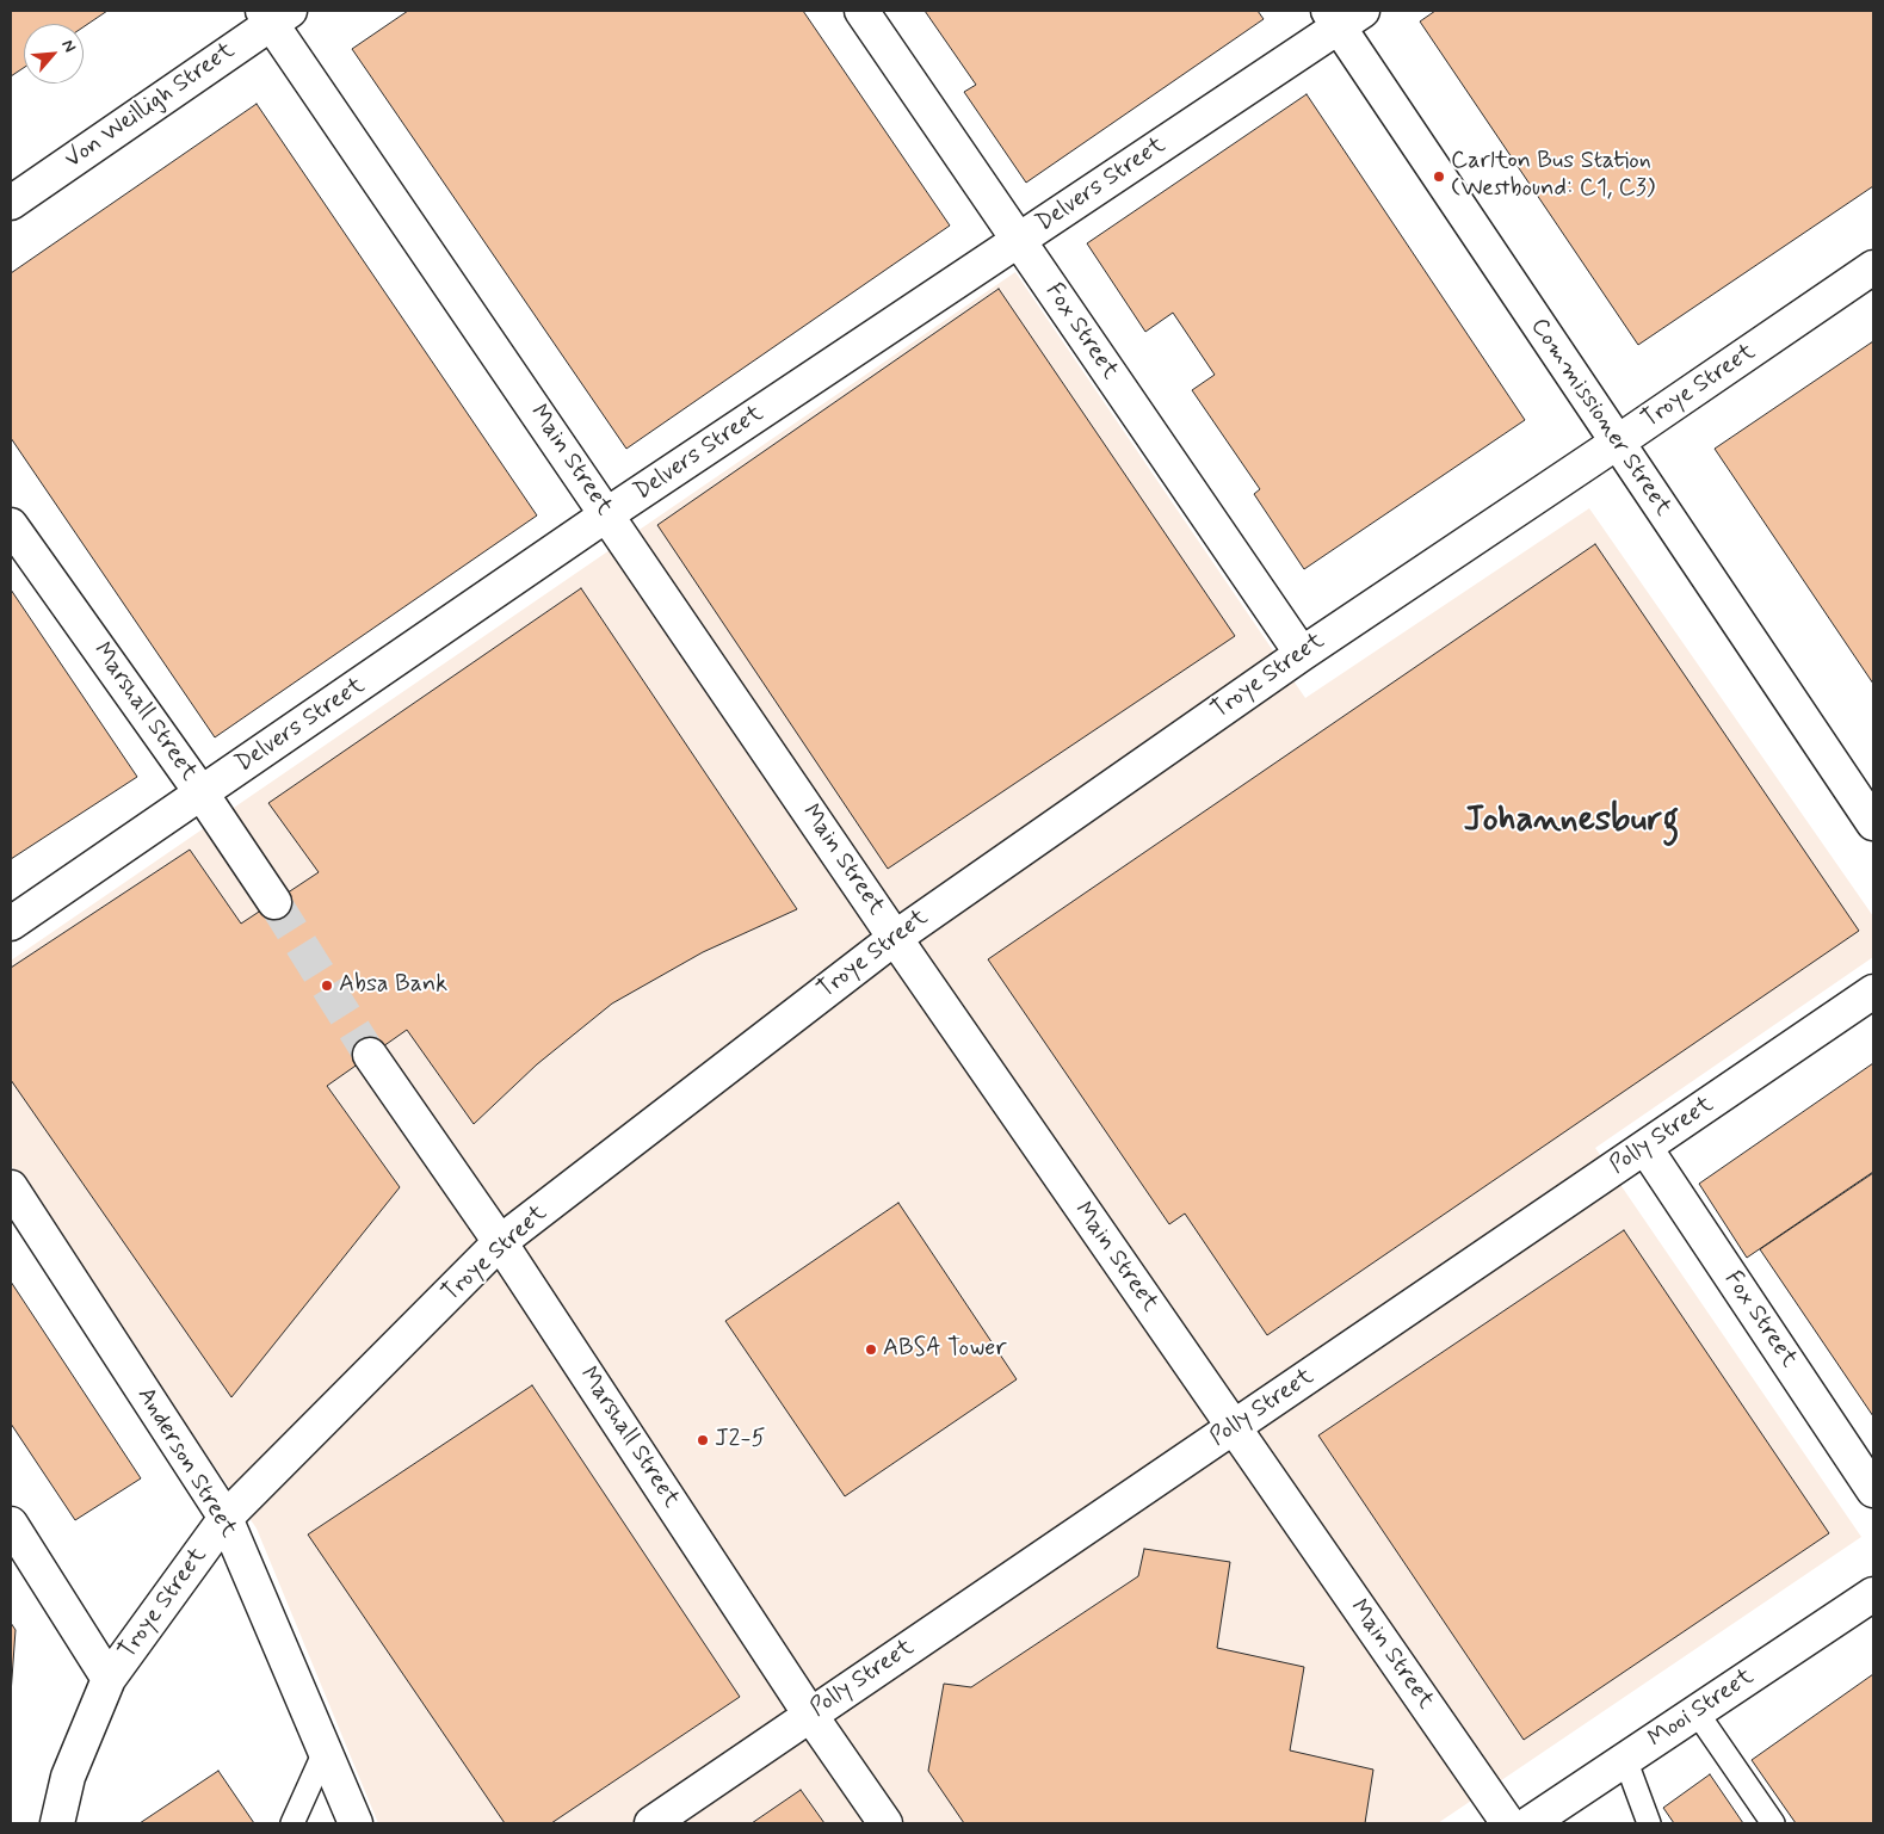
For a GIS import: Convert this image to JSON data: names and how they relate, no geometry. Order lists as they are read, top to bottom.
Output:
{
  "streets": {
    "street": [
      "Von Weilligh Street",
      "Delvers Street",
      "Fox Street",
      "Troye Street",
      "Commissioner Street",
      "Main Street",
      "Marshall Street",
      "Polly Street",
      "Anderson Street",
      "Mooi Street"
    ]
  },
  "crossings": [
    ["Von Weilligh Street", "Main Street"],
    ["Delvers Street", "Fox Street"],
    ["Delvers Street", "Commissioner Street"],
    ["Delvers Street", "Main Street"],
    ["Delvers Street", "Marshall Street"],
    ["Fox Street", "Troye Street"],
    ["Fox Street", "Polly Street"],
    ["Troye Street", "Commissioner Street"],
    ["Troye Street", "Main Street"],
    ["Troye Street", "Marshall Street"],
    ["Troye Street", "Anderson Street"],
    ["Main Street", "Polly Street"],
    ["Marshall Street", "Polly Street"]
  ],
  "districts": ["Johannesburg"],
  "places": [
    "Carlton Bus Station (Westbound: C1, C3)",
    "Absa Bank",
    "ABSA Tower",
    "J2-5"
  ],
  "north": "top right"
}
